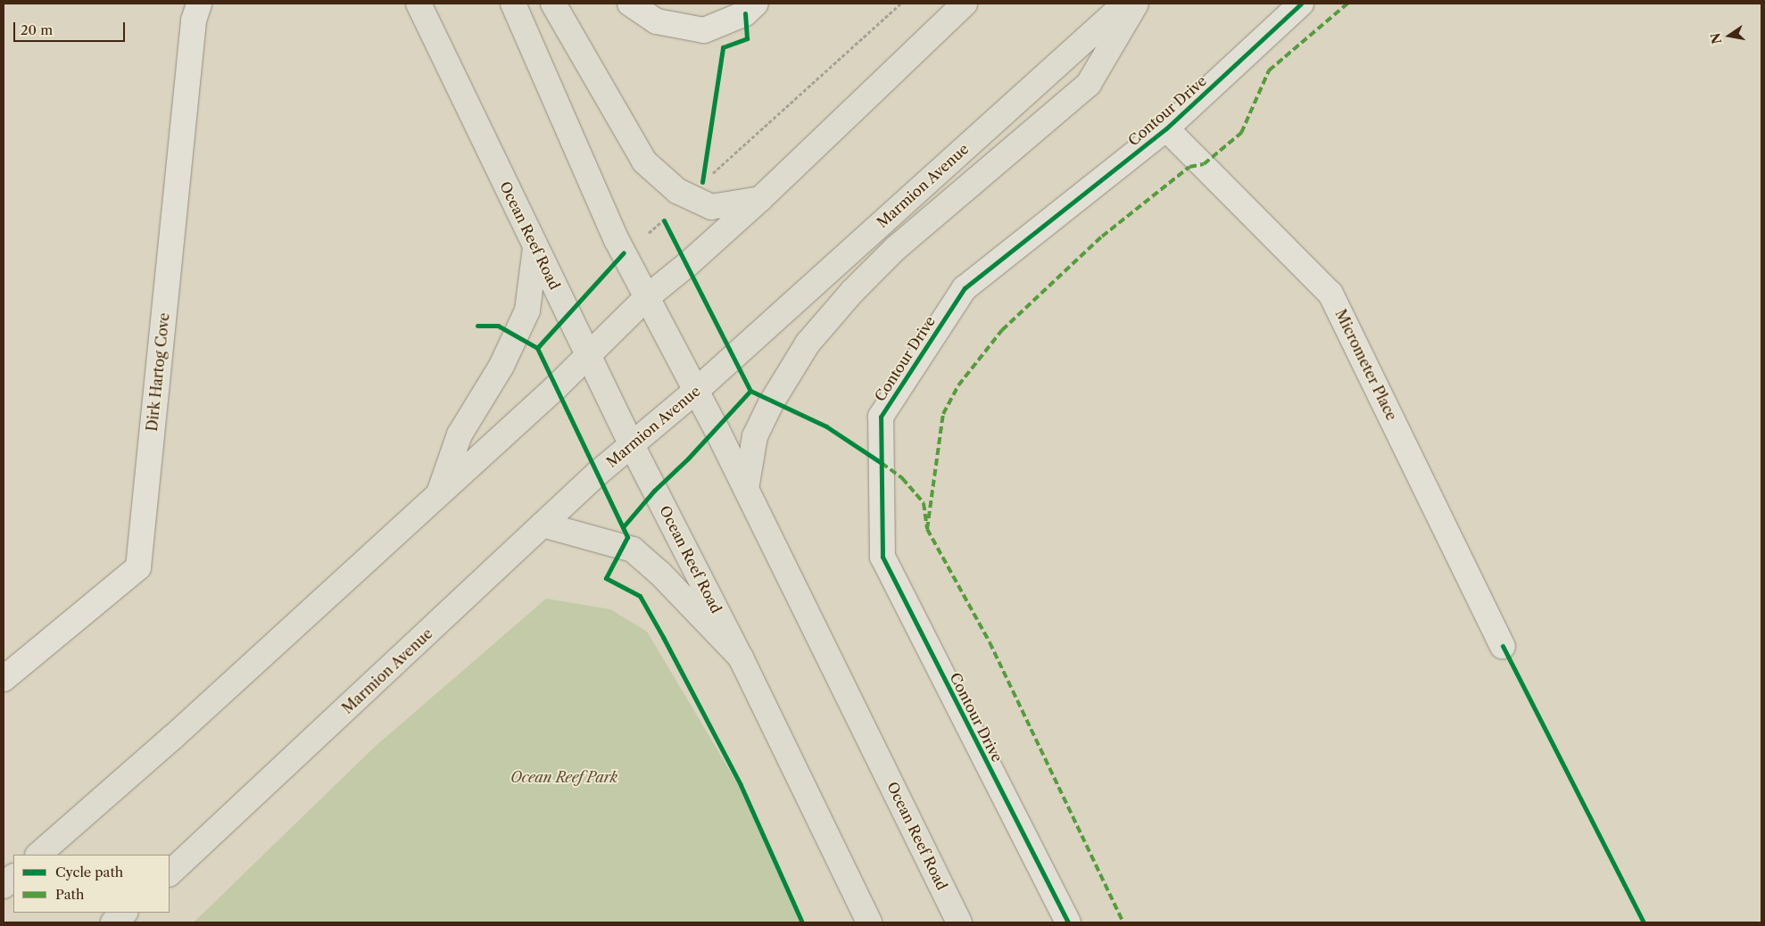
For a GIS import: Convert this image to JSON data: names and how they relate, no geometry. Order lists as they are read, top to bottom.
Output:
{
  "streets": {
    "main road": ["Marmion Avenue", "Ocean Reef Road"],
    "street": ["Contour Drive", "Micrometer Place", "Dirk Hartog Cove"]
  },
  "crossings": [
    ["Contour Drive", "Micrometer Place"],
    ["Marmion Avenue", "Ocean Reef Road"]
  ],
  "parks": ["Ocean Reef Park"],
  "legend": ["Cycle path", "Path"],
  "scale_bar": "20 m",
  "north": "left"
}
